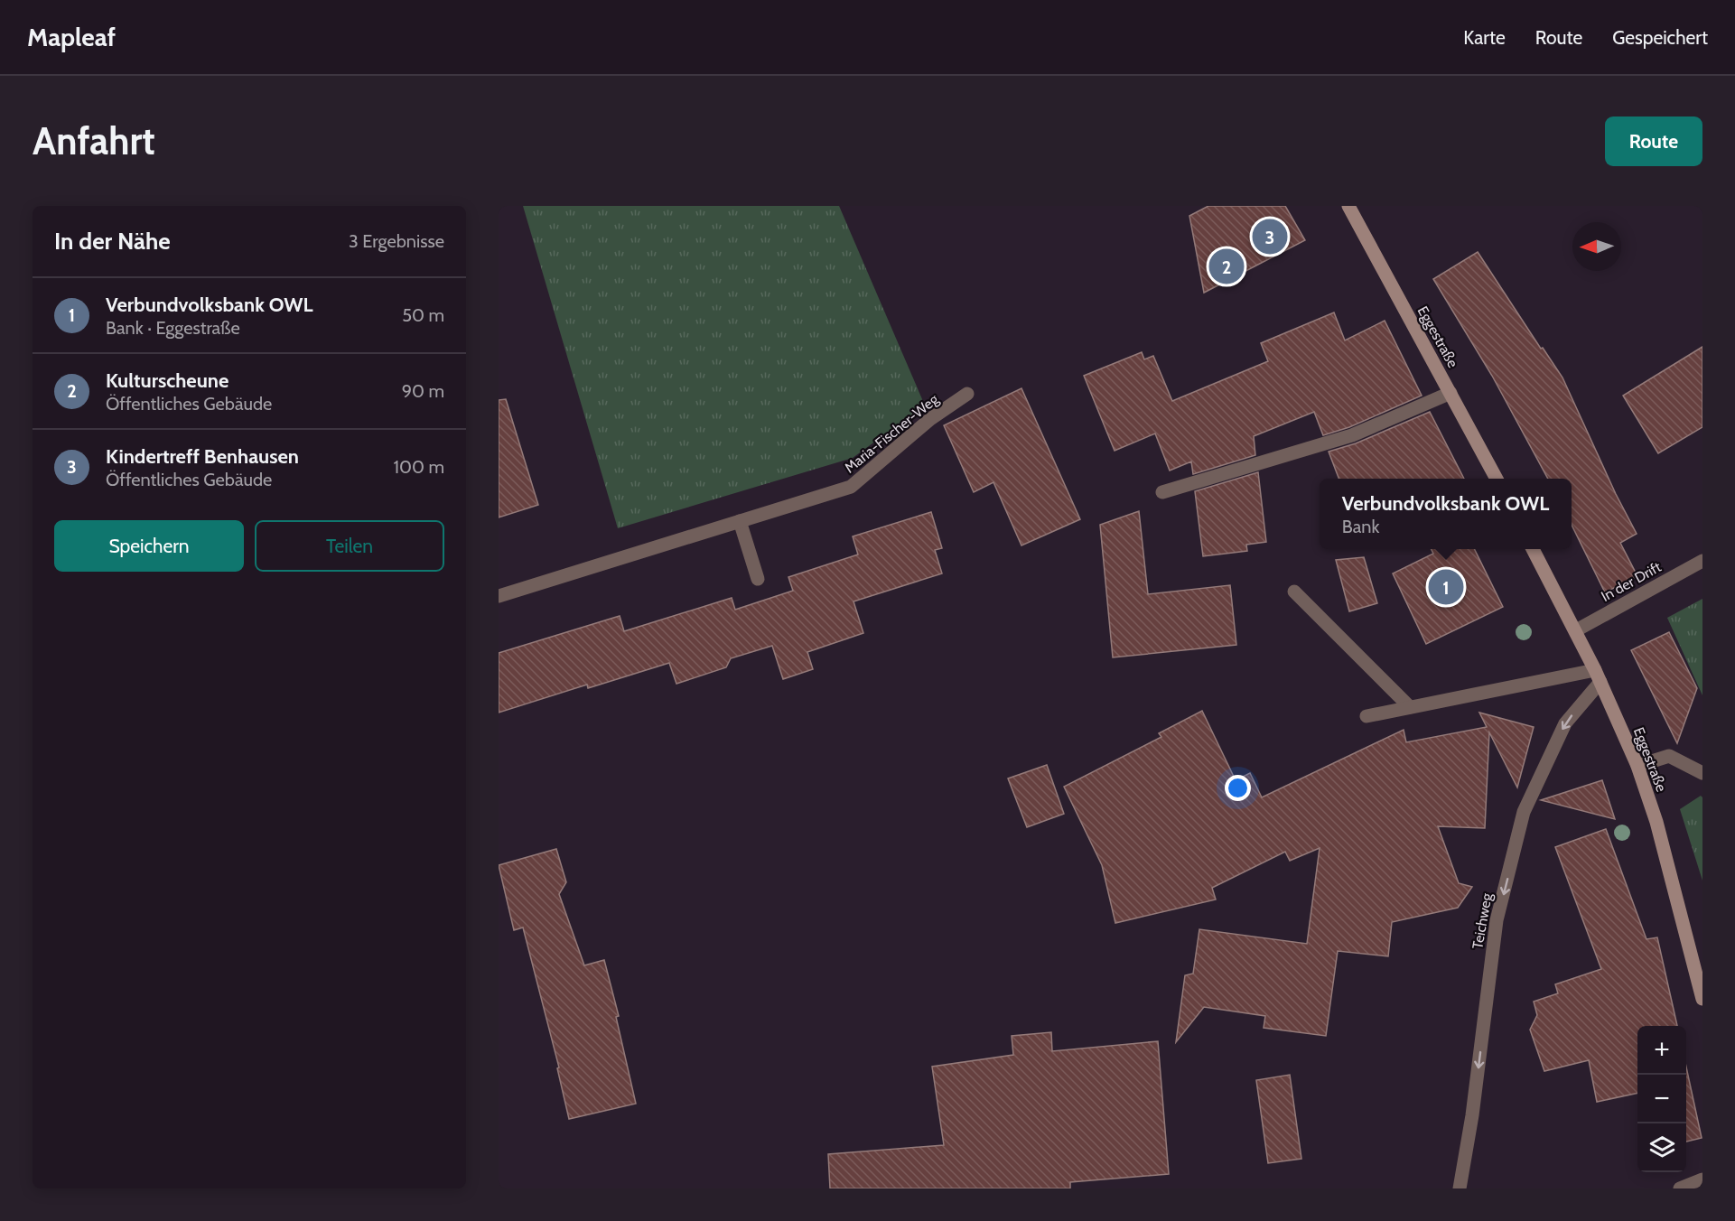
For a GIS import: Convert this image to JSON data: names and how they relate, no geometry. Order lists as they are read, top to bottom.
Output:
{
  "streets": {
    "main road": ["Eggestraße"],
    "street": ["Maria-Fischer-Weg", "In der Drift", "Teichweg"]
  },
  "crossings": [
    ["Eggestraße", "In der Drift"],
    ["Eggestraße", "Teichweg"]
  ],
  "one_way": ["Teichweg"],
  "north": "left",
  "page": {
    "header": "Mapleaf",
    "nav": ["Karte", "Route", "Gespeichert"],
    "buttons": [
      "Route",
      ["Speichern", "Teilen"]
    ],
    "title": "Anfahrt",
    "heading": ["In der Nähe", "3 Ergebnisse"],
    "pins": ["3", "2", "1"],
    "list": [
      {
        "mark": "1",
        "name": "Verbundvolksbank OWL",
        "note": "Bank · Eggestraße",
        "value": "50 m"
      },
      {
        "mark": "2",
        "name": "Kulturscheune",
        "note": "Öffentliches Gebäude",
        "value": "90 m"
      },
      {
        "mark": "3",
        "name": "Kindertreff Benhausen",
        "note": "Öffentliches Gebäude",
        "value": "100 m"
      }
    ],
    "popup": ["Verbundvolksbank OWL", "Bank"],
    "map_buttons": ["+", "−"]
  }
}
